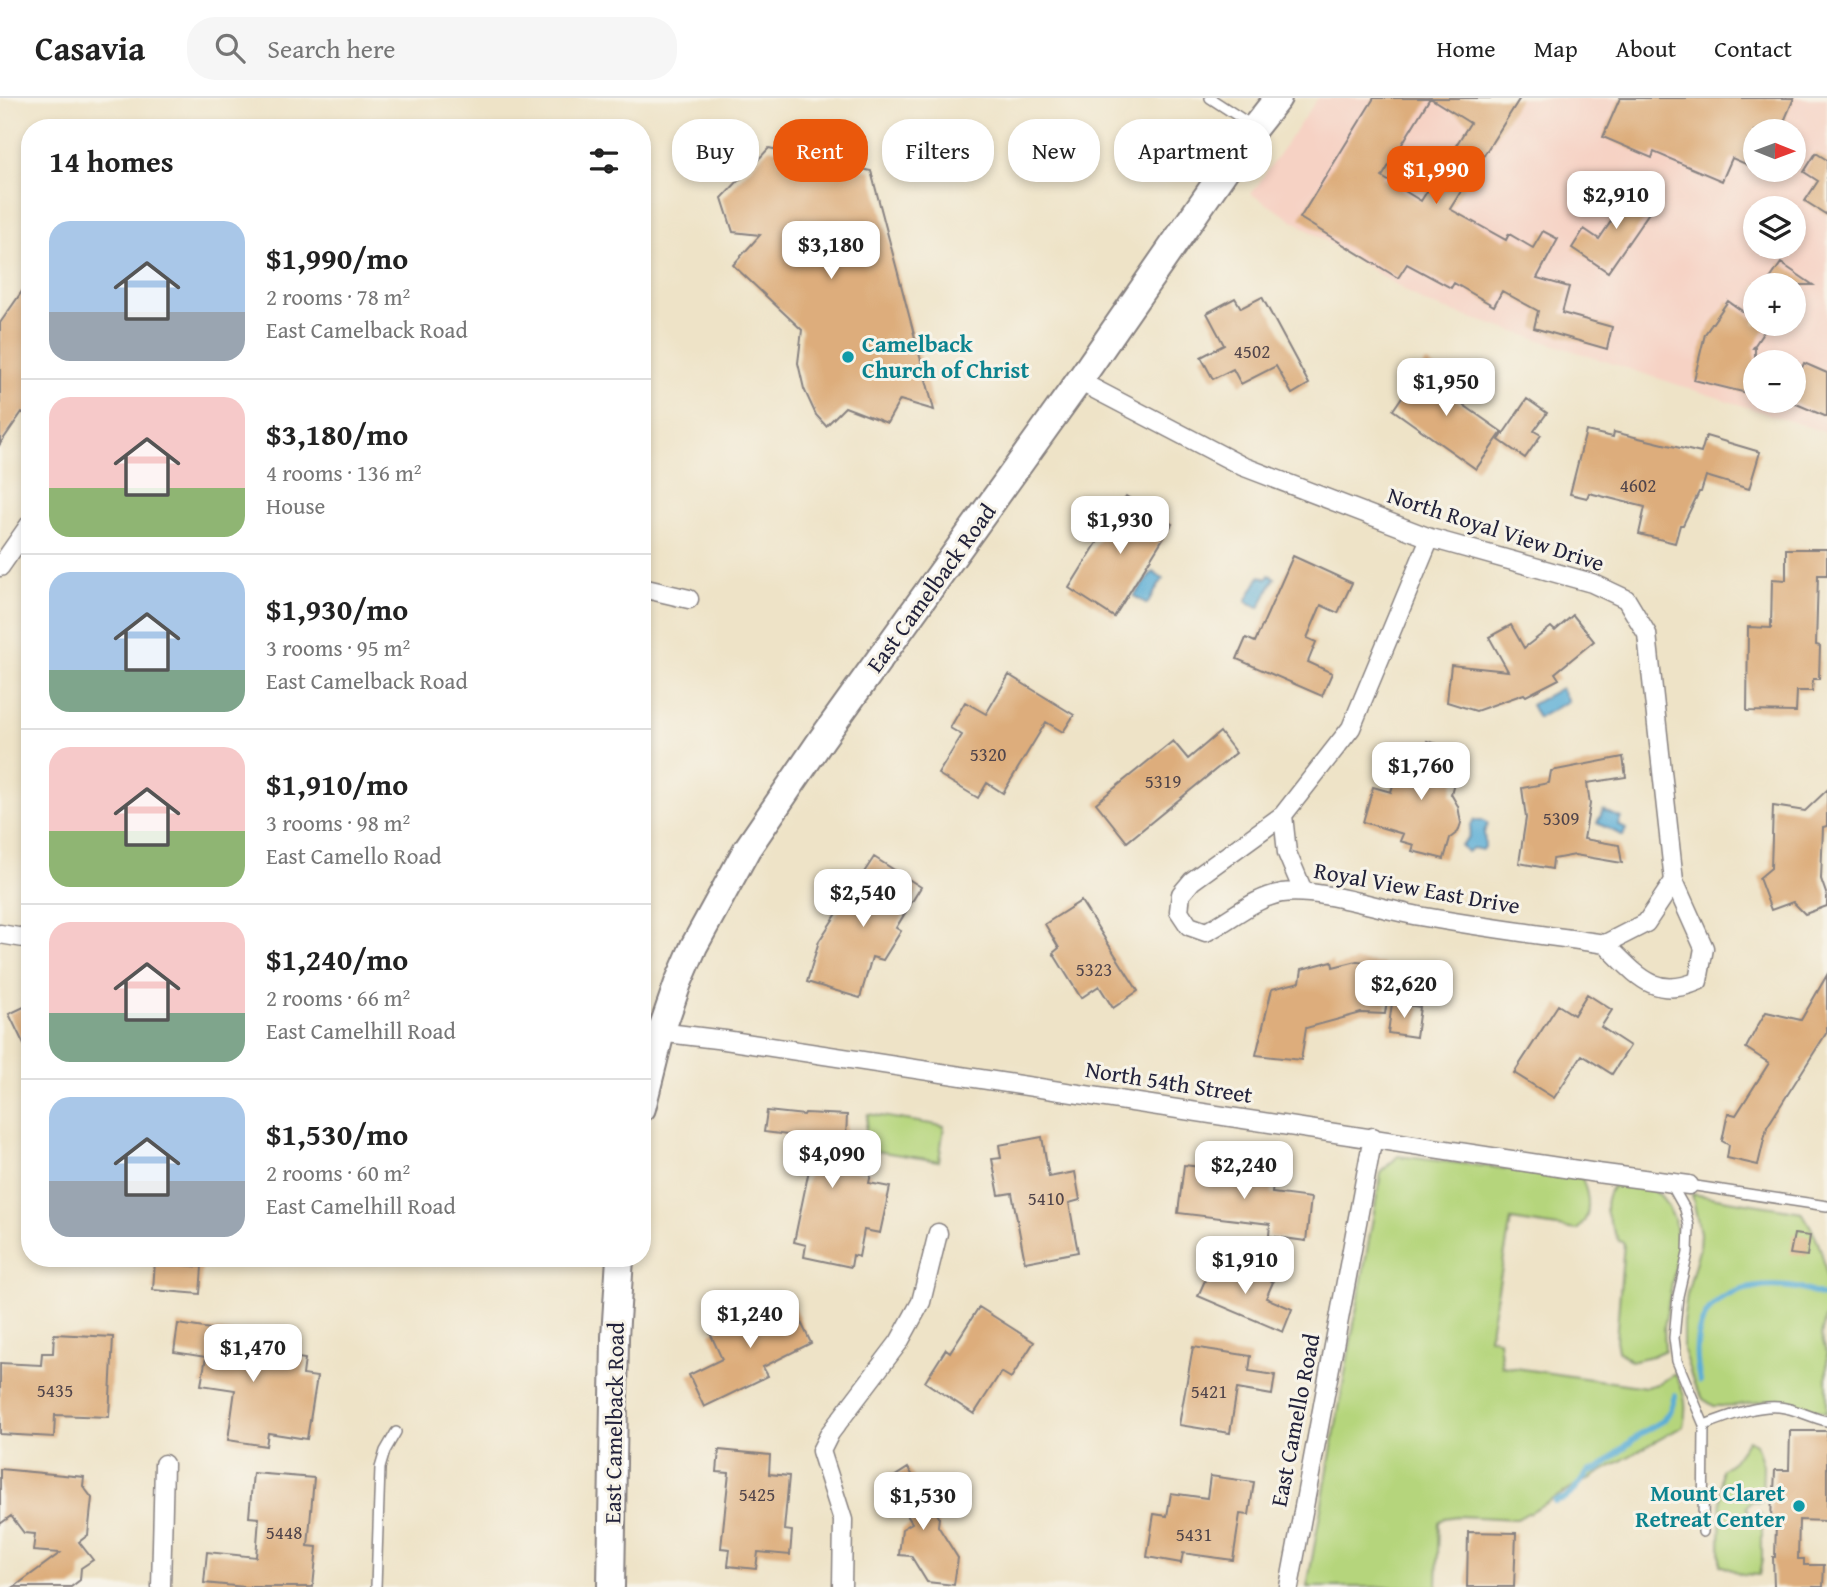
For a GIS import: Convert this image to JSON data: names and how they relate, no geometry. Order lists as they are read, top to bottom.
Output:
{
  "streets": {
    "main road": ["East Camelback Road"],
    "street": [
      "North Royal View Drive",
      "Royal View East Drive",
      "North 54th Street",
      "East Camello Road"
    ]
  },
  "crossings": [
    ["North Royal View Drive", "East Camelback Road"],
    ["North Royal View Drive", "Royal View East Drive"],
    ["East Camelback Road", "North 54th Street"],
    ["North 54th Street", "East Camello Road"]
  ],
  "places": ["Camelback Church of Christ", "Mount Claret Retreat Center"],
  "house_numbers": [
    "4502",
    "4602",
    "5320",
    "5319",
    "5309",
    "5323",
    "5410",
    "5435",
    "5421",
    "5425",
    "5448",
    "5431"
  ],
  "north": "right",
  "page": {
    "header": "Casavia",
    "search": "Search here",
    "nav": [
      "Home",
      "Map",
      "About",
      "Contact"
    ],
    "map_buttons": ["+", "−"],
    "chip": [
      "Buy",
      "Rent",
      "Filters",
      "New",
      "Apartment"
    ],
    "heading": "14 homes",
    "price": [
      "$1,990",
      "$2,910",
      "$3,180",
      "$1,950",
      "$1,930",
      "$1,760",
      "$2,540",
      "$2,620",
      "$4,090",
      "$2,240",
      "$1,910",
      "$1,240",
      "$1,470",
      "$1,530"
    ],
    "list": [
      {
        "name": "$1,990/mo",
        "note": "2 rooms · 78 m² · East Camelback Road"
      },
      {
        "name": "$3,180/mo",
        "note": "4 rooms · 136 m² · House"
      },
      {
        "name": "$1,930/mo",
        "note": "3 rooms · 95 m² · East Camelback Road"
      },
      {
        "name": "$1,910/mo",
        "note": "3 rooms · 98 m² · East Camello Road"
      },
      {
        "name": "$1,240/mo",
        "note": "2 rooms · 66 m² · East Camelhill Road"
      },
      {
        "name": "$1,530/mo",
        "note": "2 rooms · 60 m² · East Camelhill Road"
      }
    ]
  }
}
